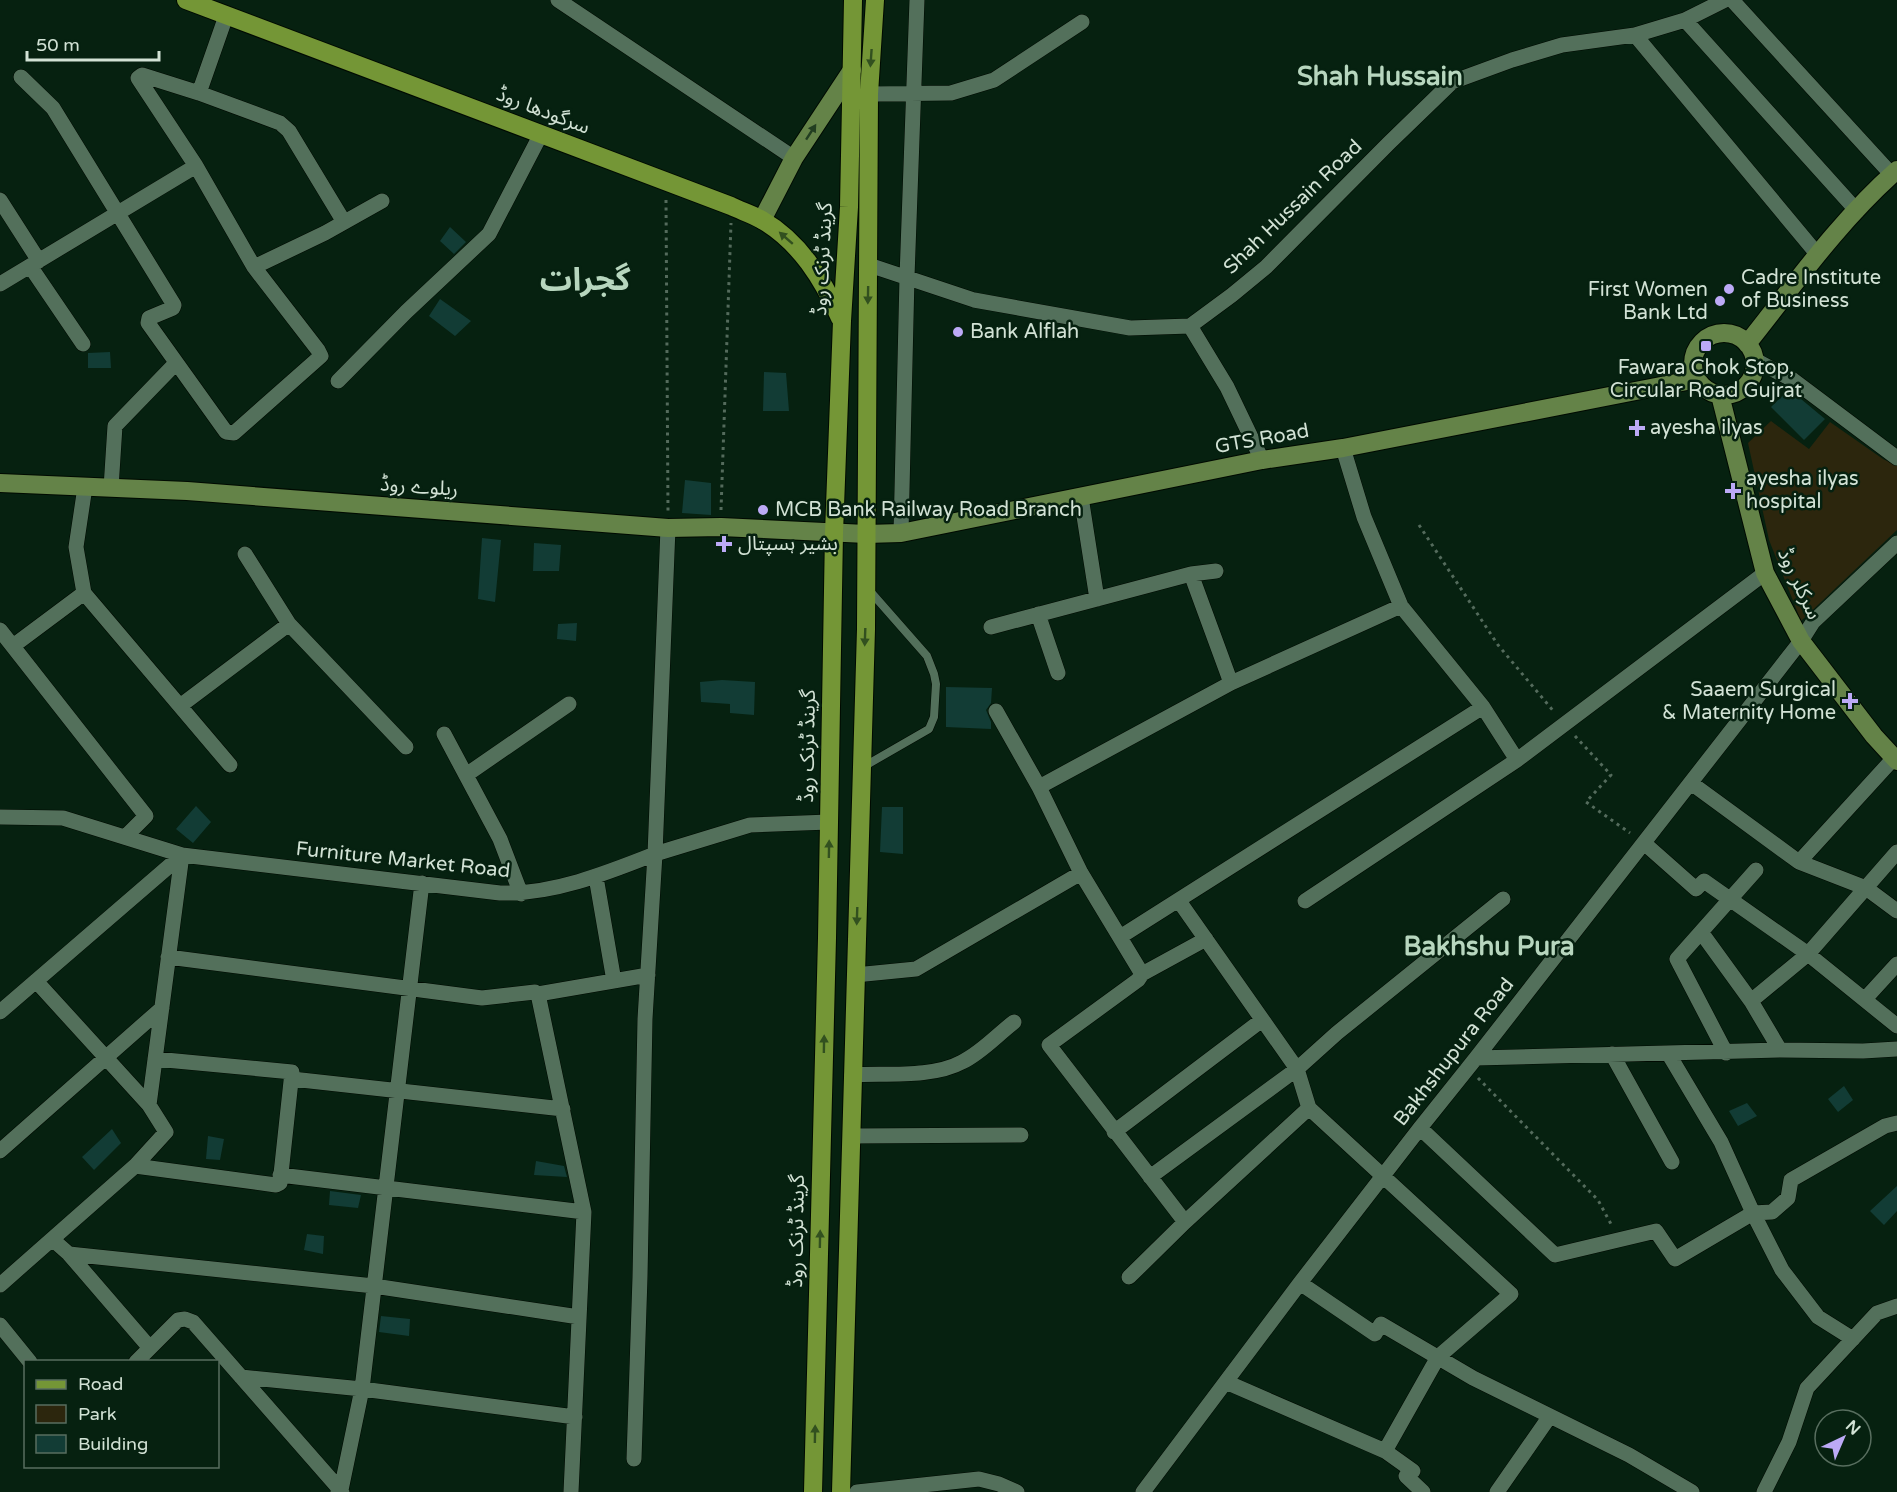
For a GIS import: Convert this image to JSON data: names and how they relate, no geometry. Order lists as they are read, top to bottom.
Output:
{
  "streets": {
    "main road": [
      "سرگودھا روڈ",
      "گرینڈ ٹرنک روڈ",
      "GTS Road",
      "ریلوے روڈ",
      "سرکلر روڈ"
    ],
    "street": ["Shah Hussain Road", "Furniture Market Road", "Bakhshupura Road"]
  },
  "crossings": [
    ["سرگودھا روڈ", "گرینڈ ٹرنک روڈ"],
    ["گرینڈ ٹرنک روڈ", "GTS Road"],
    ["گرینڈ ٹرنک روڈ", "ریلوے روڈ"],
    ["گرینڈ ٹرنک روڈ", "Furniture Market Road"],
    ["GTS Road", "ریلوے روڈ"],
    ["GTS Road", "سرکلر روڈ"],
    ["سرکلر روڈ", "Bakhshupura Road"]
  ],
  "districts": ["Shah Hussain", "گجرات", "Bakhshu Pura"],
  "places": {
    "other": [
      "Cadre Institute of Business",
      "First Women Bank Ltd",
      "Bank Alflah",
      "MCB Bank Railway Road Branch"
    ],
    "transit": ["Fawara Chok Stop, Circular Road Gujrat"],
    "health": [
      "ayesha ilyas",
      "ayesha ilyas hospital",
      "بشیر ہسپتال",
      "Saaem Surgical & Maternity Home"
    ]
  },
  "legend": ["Road", "Park", "Building"],
  "scale_bar": "50 m",
  "north": "top right"
}
